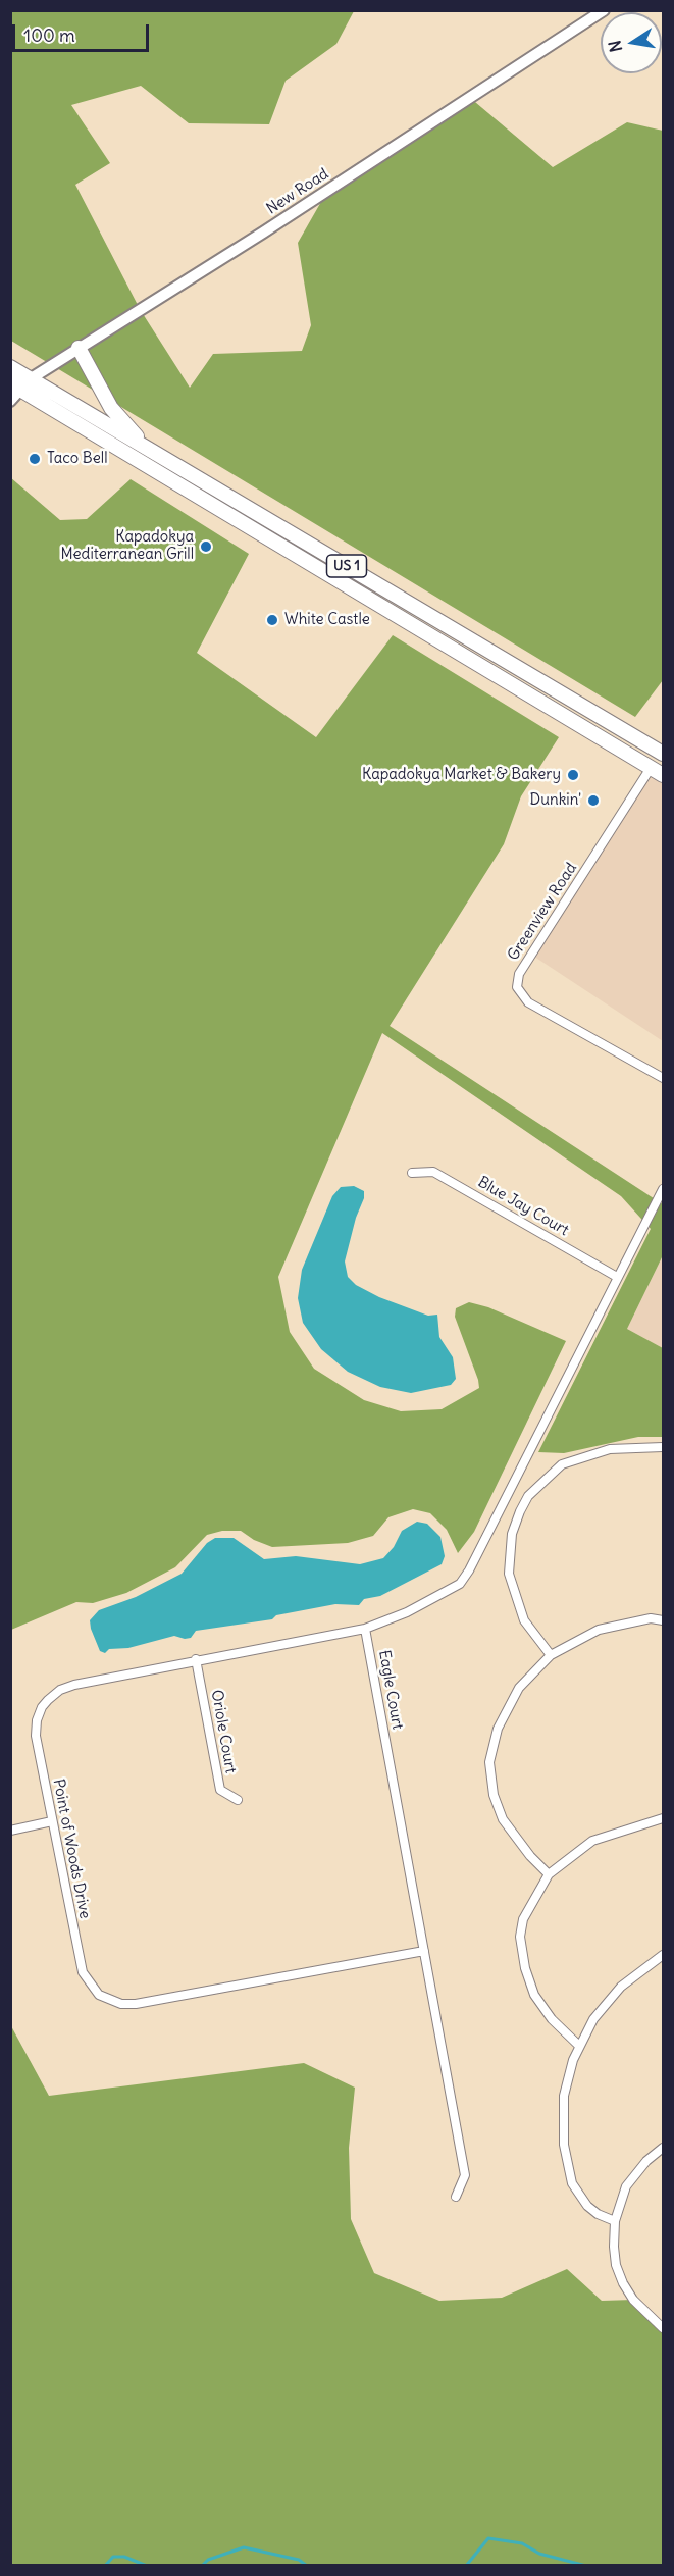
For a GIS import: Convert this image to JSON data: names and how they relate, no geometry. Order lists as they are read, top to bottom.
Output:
{
  "streets": {
    "highway": ["US 1"],
    "street": [
      "New Road",
      "Greenview Road",
      "Blue Jay Court",
      "Eagle Court",
      "Oriole Court",
      "Point of Woods Drive"
    ]
  },
  "crossings": [
    ["New Road", "US 1"],
    ["US 1", "Greenview Road"],
    ["Eagle Court", "Point of Woods Drive"],
    ["Oriole Court", "Point of Woods Drive"]
  ],
  "places": [
    "Taco Bell",
    "Kapadokya Mediterranean Grill",
    "White Castle",
    "Kapadokya Market & Bakery",
    "Dunkin'"
  ],
  "scale_bar": "100 m",
  "north": "left"
}
